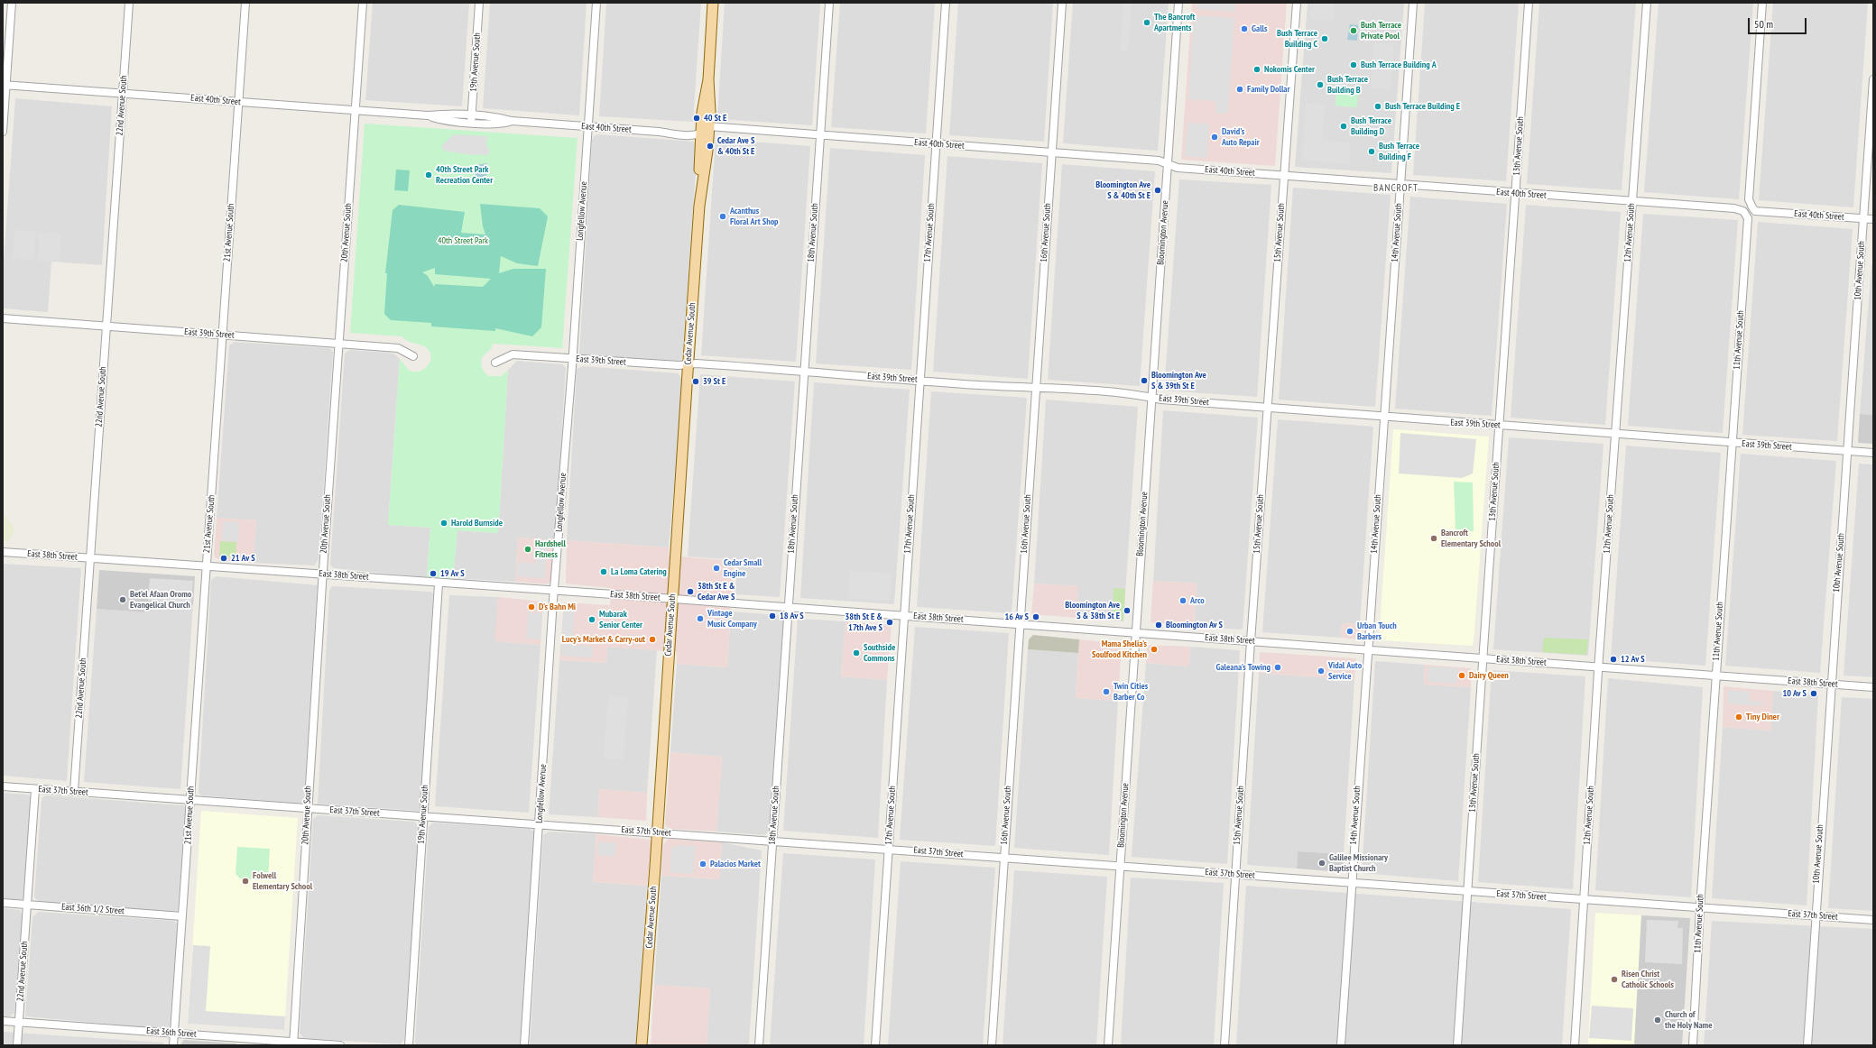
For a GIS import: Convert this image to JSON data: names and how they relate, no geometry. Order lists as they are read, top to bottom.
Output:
{
  "streets": {
    "main road": ["Cedar Avenue South"],
    "street": [
      "19th Avenue South",
      "East 40th Street",
      "22nd Avenue South",
      "13th Avenue South",
      "Longfellow Avenue",
      "21st Avenue South",
      "20th Avenue South",
      "18th Avenue South",
      "17th Avenue South",
      "16th Avenue South",
      "Bloomington Avenue",
      "15th Avenue South",
      "14th Avenue South",
      "12th Avenue South",
      "10th Avenue South",
      "East 39th Street",
      "11th Avenue South",
      "East 38th Street",
      "East 37th Street",
      "East 36th 1/2 Street",
      "East 36th Street"
    ]
  },
  "crossings": [
    ["19th Avenue South", "East 40th Street"],
    ["19th Avenue South", "East 38th Street"],
    ["19th Avenue South", "East 37th Street"],
    ["East 40th Street", "22nd Avenue South"],
    ["East 40th Street", "13th Avenue South"],
    ["East 40th Street", "Longfellow Avenue"],
    ["East 40th Street", "21st Avenue South"],
    ["East 40th Street", "20th Avenue South"],
    ["East 40th Street", "18th Avenue South"],
    ["East 40th Street", "17th Avenue South"],
    ["East 40th Street", "16th Avenue South"],
    ["East 40th Street", "Bloomington Avenue"],
    ["East 40th Street", "15th Avenue South"],
    ["East 40th Street", "14th Avenue South"],
    ["East 40th Street", "12th Avenue South"],
    ["East 40th Street", "10th Avenue South"],
    ["East 40th Street", "Cedar Avenue South"],
    ["East 40th Street", "11th Avenue South"],
    ["22nd Avenue South", "East 39th Street"],
    ["22nd Avenue South", "East 38th Street"],
    ["22nd Avenue South", "East 37th Street"],
    ["22nd Avenue South", "East 36th 1/2 Street"],
    ["22nd Avenue South", "East 36th Street"],
    ["13th Avenue South", "East 39th Street"],
    ["13th Avenue South", "East 38th Street"],
    ["13th Avenue South", "East 37th Street"],
    ["Longfellow Avenue", "East 39th Street"],
    ["Longfellow Avenue", "East 38th Street"],
    ["Longfellow Avenue", "East 37th Street"],
    ["21st Avenue South", "East 39th Street"],
    ["21st Avenue South", "East 38th Street"],
    ["21st Avenue South", "East 37th Street"],
    ["21st Avenue South", "East 36th 1/2 Street"],
    ["21st Avenue South", "East 36th Street"],
    ["20th Avenue South", "East 39th Street"],
    ["20th Avenue South", "East 38th Street"],
    ["20th Avenue South", "East 37th Street"],
    ["20th Avenue South", "East 36th Street"],
    ["18th Avenue South", "East 39th Street"],
    ["18th Avenue South", "East 38th Street"],
    ["18th Avenue South", "East 37th Street"],
    ["17th Avenue South", "East 39th Street"],
    ["17th Avenue South", "East 38th Street"],
    ["17th Avenue South", "East 37th Street"],
    ["16th Avenue South", "East 39th Street"],
    ["16th Avenue South", "East 38th Street"],
    ["16th Avenue South", "East 37th Street"],
    ["Bloomington Avenue", "East 39th Street"],
    ["Bloomington Avenue", "East 38th Street"],
    ["Bloomington Avenue", "East 37th Street"],
    ["15th Avenue South", "East 39th Street"],
    ["15th Avenue South", "East 38th Street"],
    ["15th Avenue South", "East 37th Street"],
    ["14th Avenue South", "East 39th Street"],
    ["14th Avenue South", "East 38th Street"],
    ["14th Avenue South", "East 37th Street"],
    ["12th Avenue South", "East 39th Street"],
    ["12th Avenue South", "East 38th Street"],
    ["12th Avenue South", "East 37th Street"],
    ["10th Avenue South", "East 39th Street"],
    ["10th Avenue South", "East 38th Street"],
    ["10th Avenue South", "East 37th Street"],
    ["East 39th Street", "Cedar Avenue South"],
    ["East 39th Street", "11th Avenue South"],
    ["Cedar Avenue South", "East 38th Street"],
    ["Cedar Avenue South", "East 37th Street"],
    ["11th Avenue South", "East 38th Street"],
    ["11th Avenue South", "East 37th Street"]
  ],
  "districts": ["BANCROFT"],
  "parks": ["40th Street Park"],
  "places": [
    "The Bancroft Apartments",
    "Galls",
    "Bush Terrace Private Pool",
    "Bush Terrace Building C",
    "Bush Terrace Building A",
    "Nokomis Center",
    "Bush Terrace Building B",
    "Family Dollar",
    "Bush Terrace Building E",
    "40 St E",
    "Bush Terrace Building D",
    "David's Auto Repair",
    "Cedar Ave S & 40th St E",
    "Bush Terrace Building F",
    "40th Street Park Recreation Center",
    "Bloomington Ave S & 40th St E",
    "Acanthus Floral Art Shop",
    "Bloomington Ave S & 39th St E",
    "39 St E",
    "Harold Burnside",
    "Bancroft Elementary School",
    "Hardshell Fitness",
    "21 Av S",
    "Cedar Small Engine",
    "La Loma Catering",
    "19 Av S",
    "38th St E & Cedar Ave S",
    "Bet’el Afaan Oromo Evangelical Church",
    "Arco",
    "D's Bahn Mi",
    "Bloomington Ave S & 38th St E",
    "18 Av S",
    "16 Av S",
    "Vintage Music Company",
    "Mubarak Senior Center",
    "38th St E & 17th Ave S",
    "Bloomington Av S",
    "Urban Touch Barbers",
    "Lucy's Market & Carry-out",
    "Mama Shelia's Soulfood Kitchen",
    "Southside Commons",
    "12 Av S",
    "Galeana's Towing",
    "Vidal Auto Service",
    "Dairy Queen",
    "Twin Cities Barber Co",
    "10 Av S",
    "Tiny Diner",
    "Galilee Missionary Baptist Church",
    "Palacios Market",
    "Folwell Elementary School",
    "Risen Christ Catholic Schools",
    "Church of the Holy Name"
  ],
  "scale_bar": "50 m"
}
